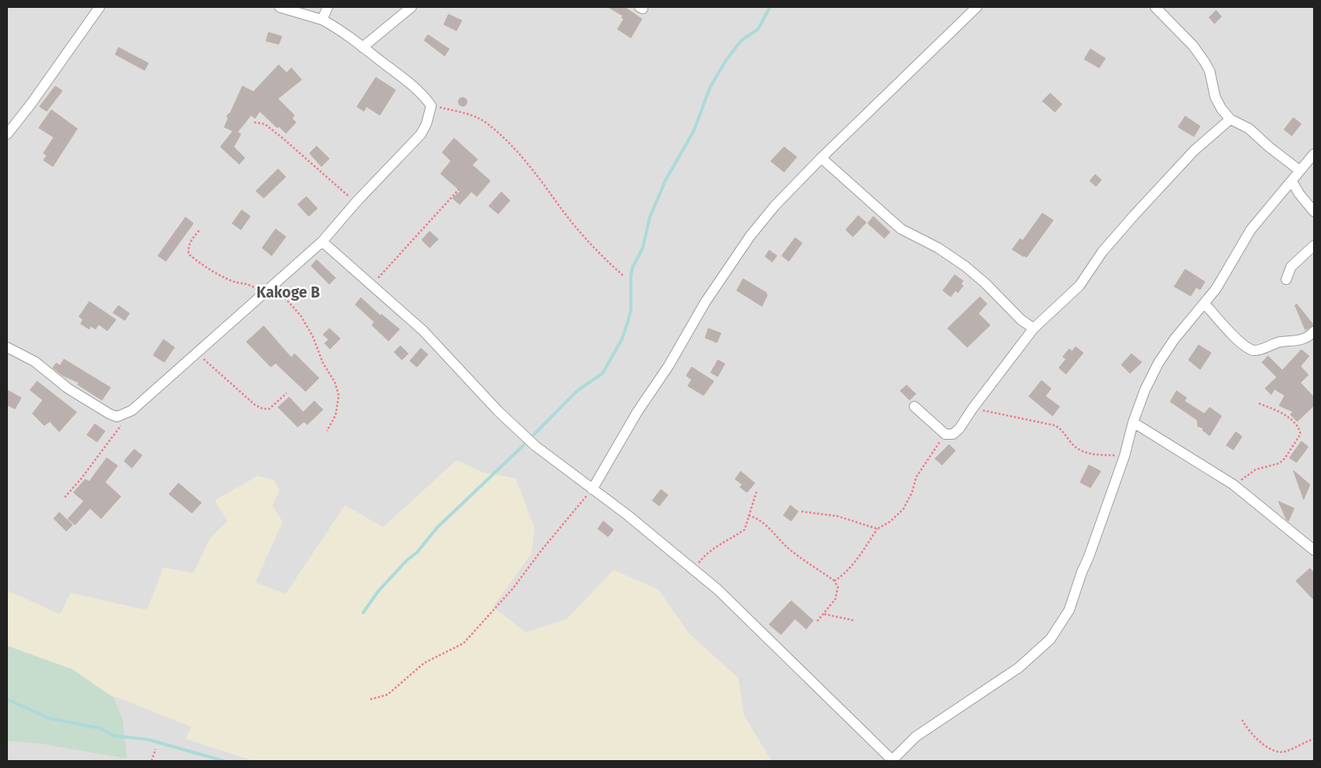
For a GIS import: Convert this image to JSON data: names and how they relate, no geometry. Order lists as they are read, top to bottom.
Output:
{
  "districts": ["Kakoge B"]
}
